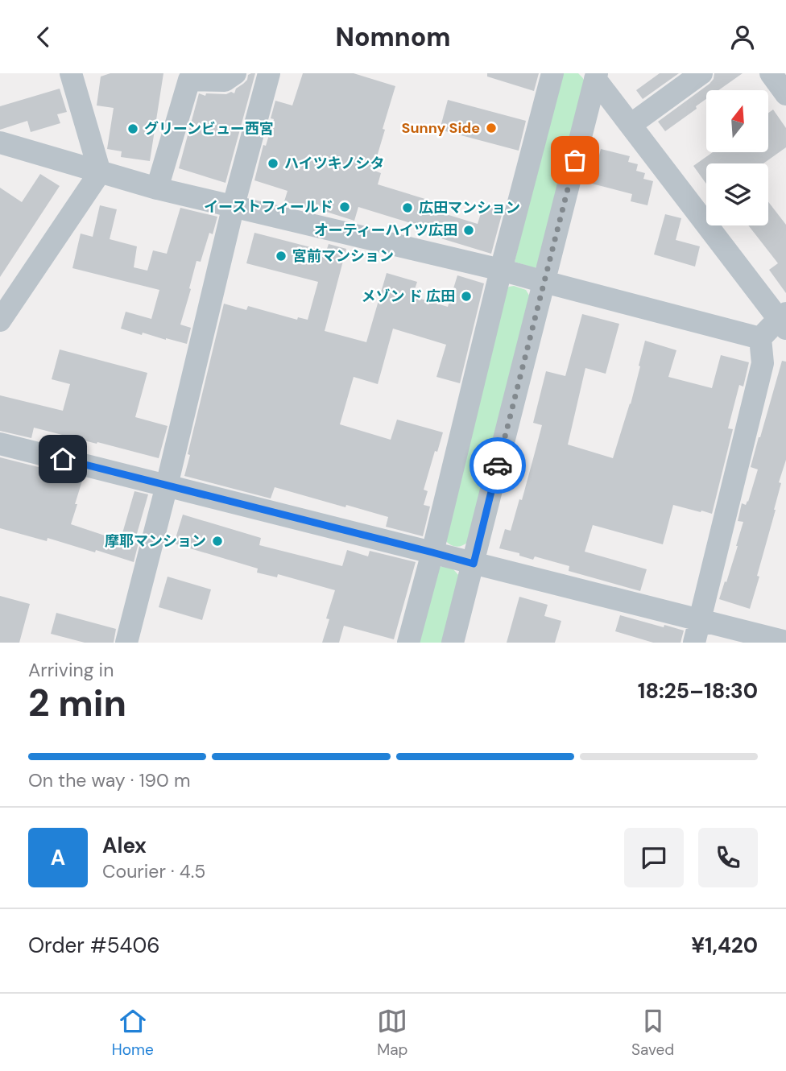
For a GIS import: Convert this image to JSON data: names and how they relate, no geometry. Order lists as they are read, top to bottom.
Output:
{
  "places": [
    "Sunny Side",
    "グリーンビュー西宮",
    "ハイツキノシタ",
    "イーストフィールド",
    "広田マンション",
    "オーティーハイツ広田",
    "宮前マンション",
    "メゾン ド 広田",
    "摩耶マンション"
  ],
  "north": "top",
  "page": {
    "header": "Nomnom",
    "heading": ["2 min", "Arriving in", "18:25–18:30"],
    "panel": [
      "Alex",
      "Courier · 4.5",
      "Order #5406",
      "¥1,420"
    ],
    "bar": "On the way · 190 m",
    "round": "A",
    "tabs": ["Home", "Map", "Saved"]
  }
}
